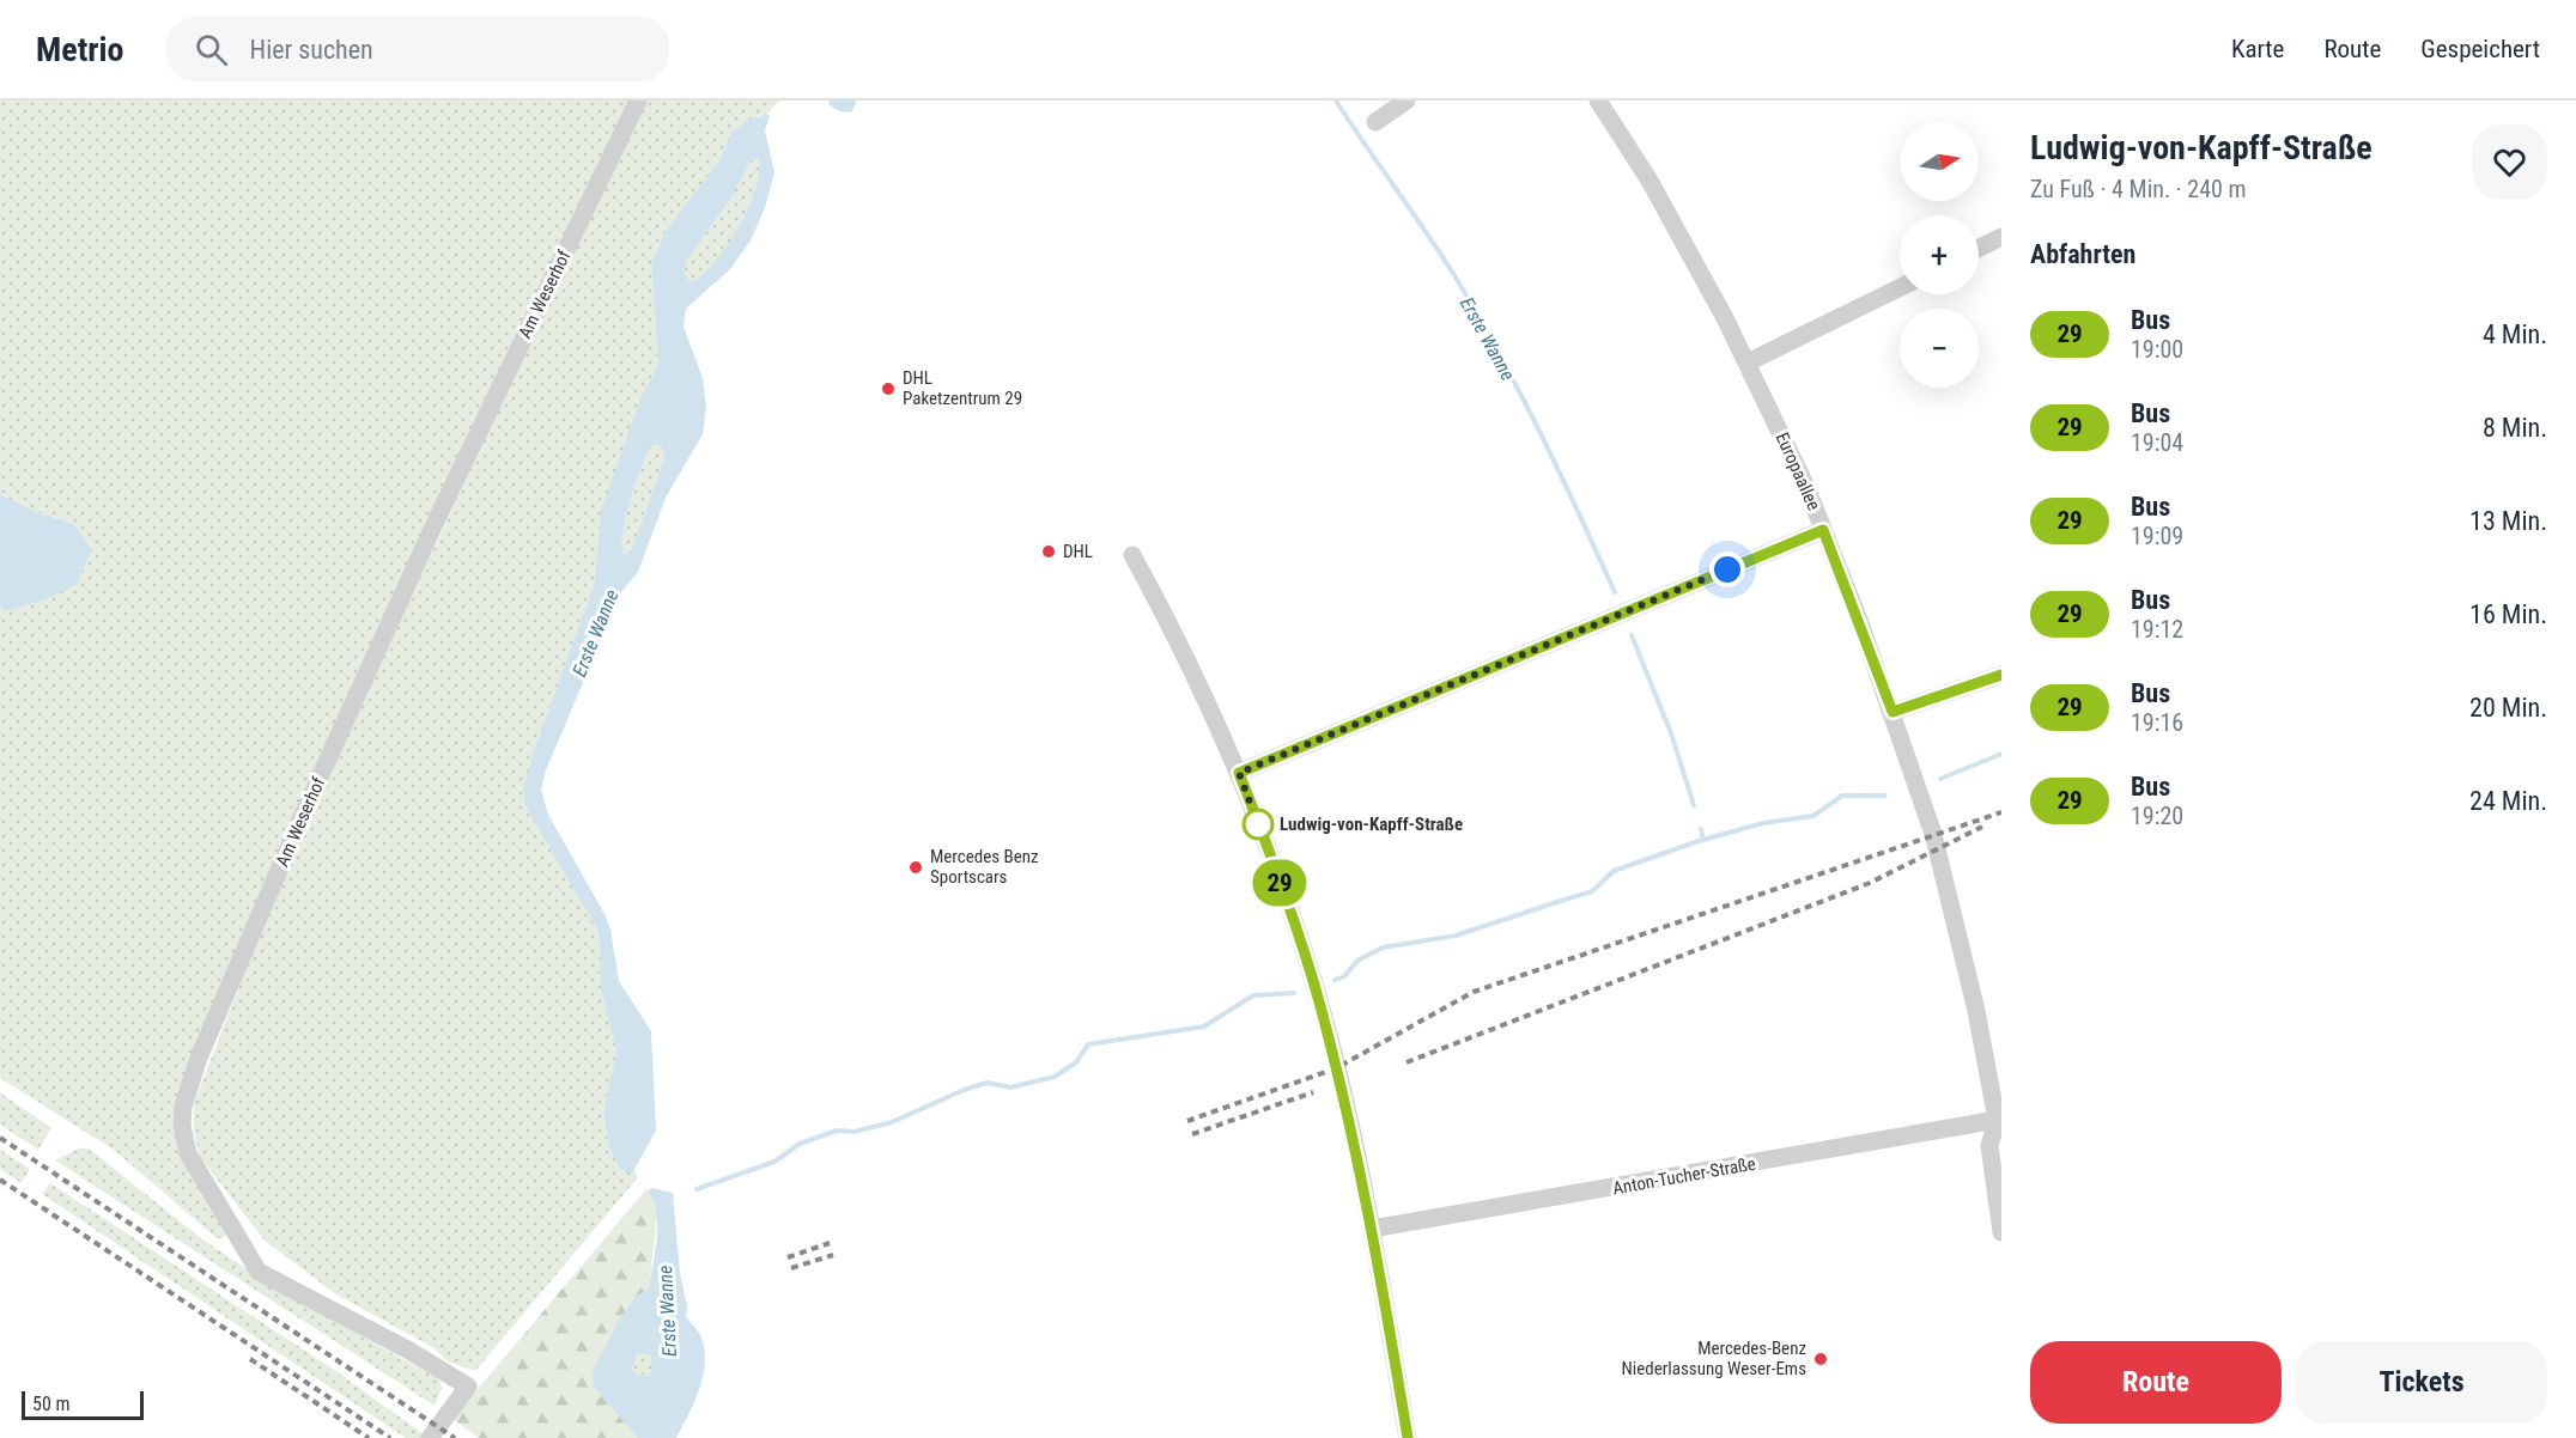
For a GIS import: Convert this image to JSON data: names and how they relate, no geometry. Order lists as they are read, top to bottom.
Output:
{
  "streets": {
    "street": ["Am Weserhof", "Europaallee", "Anton-Tucher-Straße"]
  },
  "crossings": [
    ["Europaallee", "Anton-Tucher-Straße"]
  ],
  "water": ["Erste Wanne"],
  "places": [
    "DHL Paketzentrum 29",
    "DHL",
    "Ludwig-von-Kapff-Straße",
    "Mercedes Benz Sportscars",
    "Mercedes-Benz Niederlassung Weser-Ems"
  ],
  "lines": ["bus line 29"],
  "scale_bar": "50 m",
  "north": "right",
  "page": {
    "header": "Metrio",
    "search": "Hier suchen",
    "nav": ["Karte", "Route", "Gespeichert"],
    "on_map": "29",
    "heading": [
      ["Ludwig-von-Kapff-Straße", "Zu Fuß · 4 Min. · 240 m"],
      "Abfahrten"
    ],
    "map_buttons": ["+", "−"],
    "list": [
      {
        "mark": "29",
        "name": "Bus",
        "note": "19:00",
        "value": "4 Min."
      },
      {
        "mark": "29",
        "name": "Bus",
        "note": "19:04",
        "value": "8 Min."
      },
      {
        "mark": "29",
        "name": "Bus",
        "note": "19:09",
        "value": "13 Min."
      },
      {
        "mark": "29",
        "name": "Bus",
        "note": "19:12",
        "value": "16 Min."
      },
      {
        "mark": "29",
        "name": "Bus",
        "note": "19:16",
        "value": "20 Min."
      },
      {
        "mark": "29",
        "name": "Bus",
        "note": "19:20",
        "value": "24 Min."
      }
    ],
    "buttons": ["Route", "Tickets"],
    "scale": "50 m"
  }
}
